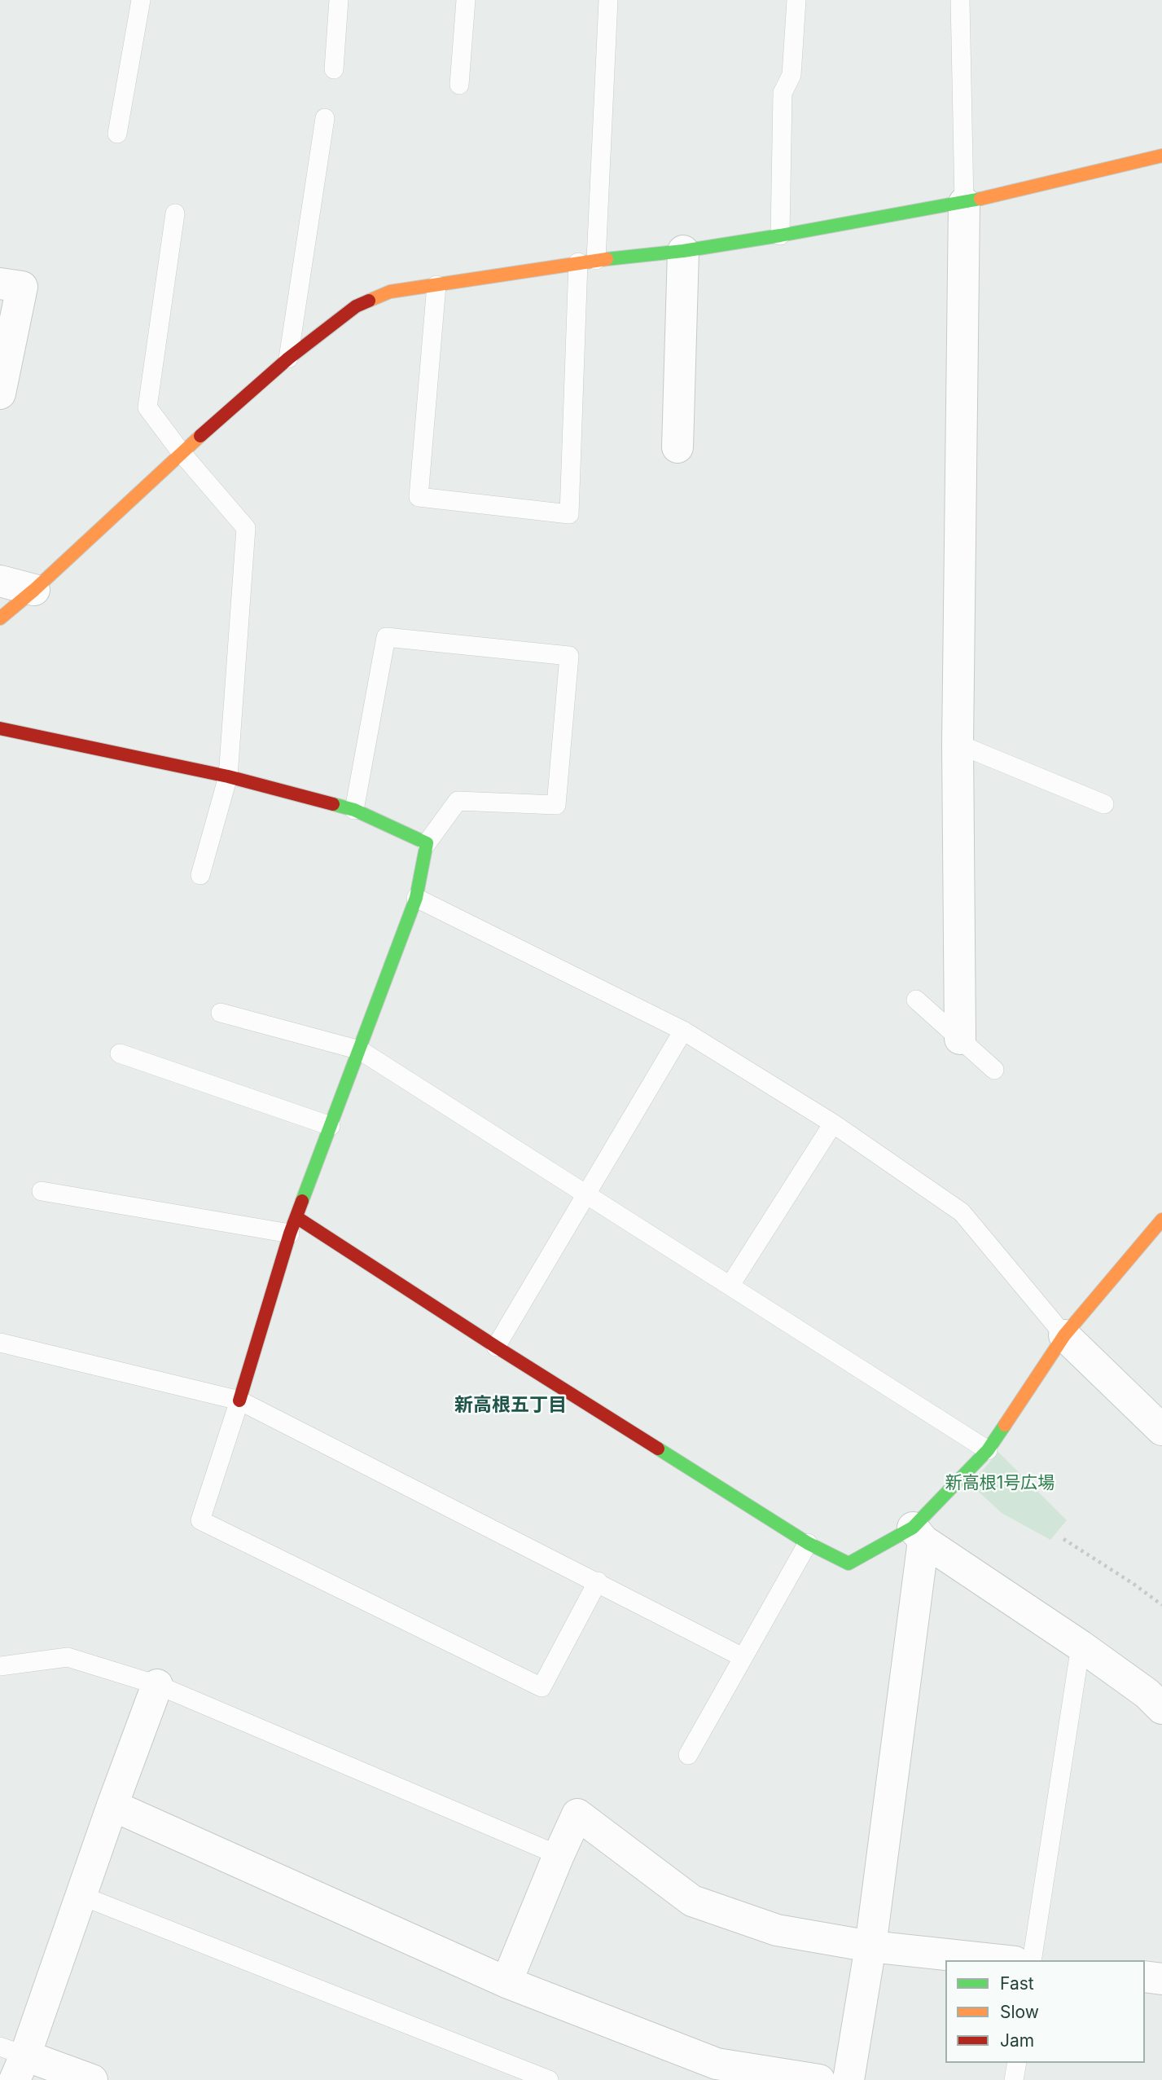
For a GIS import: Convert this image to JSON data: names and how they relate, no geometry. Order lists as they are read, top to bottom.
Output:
{
  "districts": ["新高根五丁目"],
  "parks": ["新高根1号広場"],
  "legend": ["Fast", "Slow", "Jam"]
}
